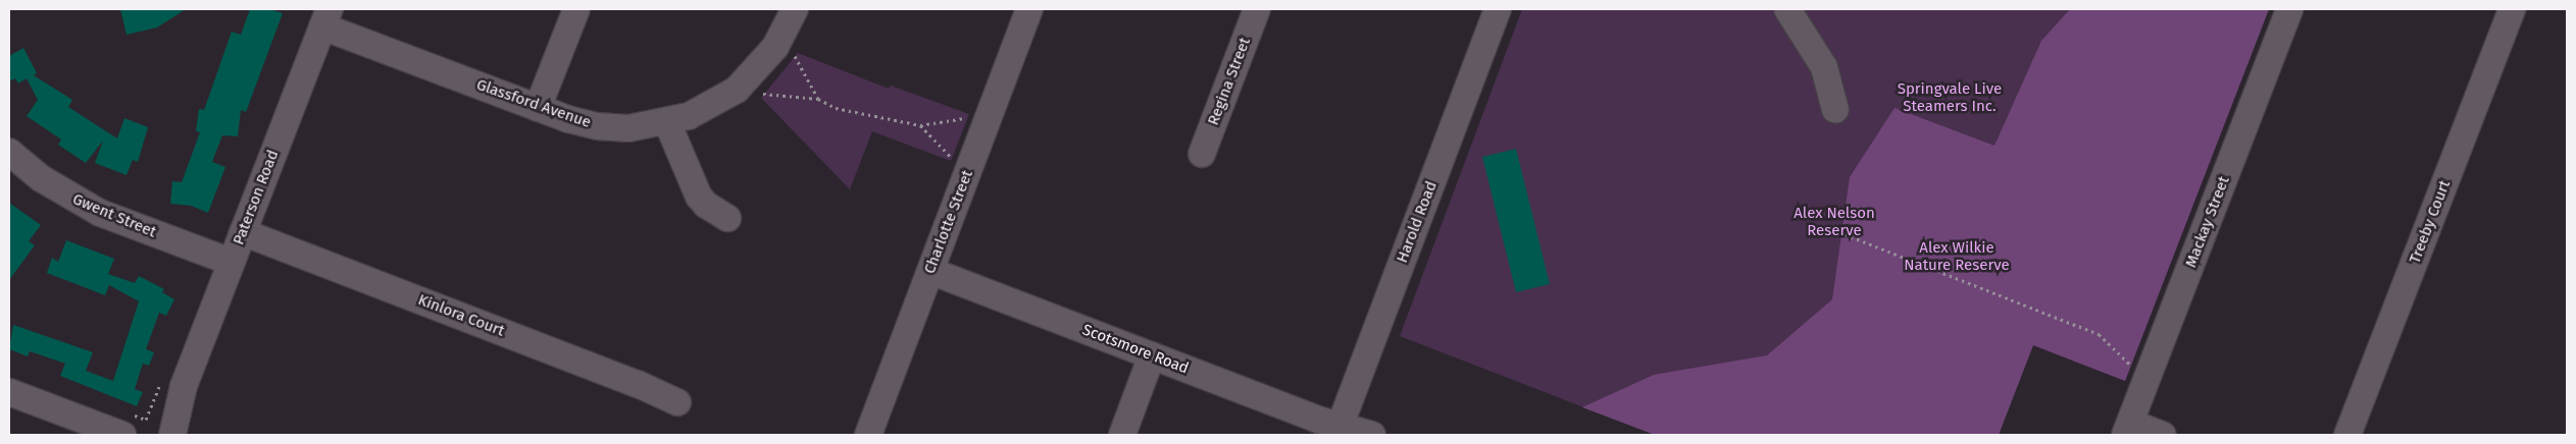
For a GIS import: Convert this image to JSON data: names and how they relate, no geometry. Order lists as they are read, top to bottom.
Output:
{
  "streets": {
    "street": [
      "Regina Street",
      "Glassford Avenue",
      "Paterson Road",
      "Gwent Street",
      "Charlotte Street",
      "Harold Road",
      "Mackay Street",
      "Treeby Court",
      "Kinlora Court",
      "Scotsmore Road"
    ]
  },
  "crossings": [
    ["Glassford Avenue", "Paterson Road"],
    ["Paterson Road", "Gwent Street"],
    ["Paterson Road", "Kinlora Court"],
    ["Charlotte Street", "Scotsmore Road"],
    ["Harold Road", "Scotsmore Road"]
  ],
  "parks": ["Springvale Live Steamers Inc.", "Alex Nelson Reserve", "Alex Wilkie Nature Reserve"]
}
